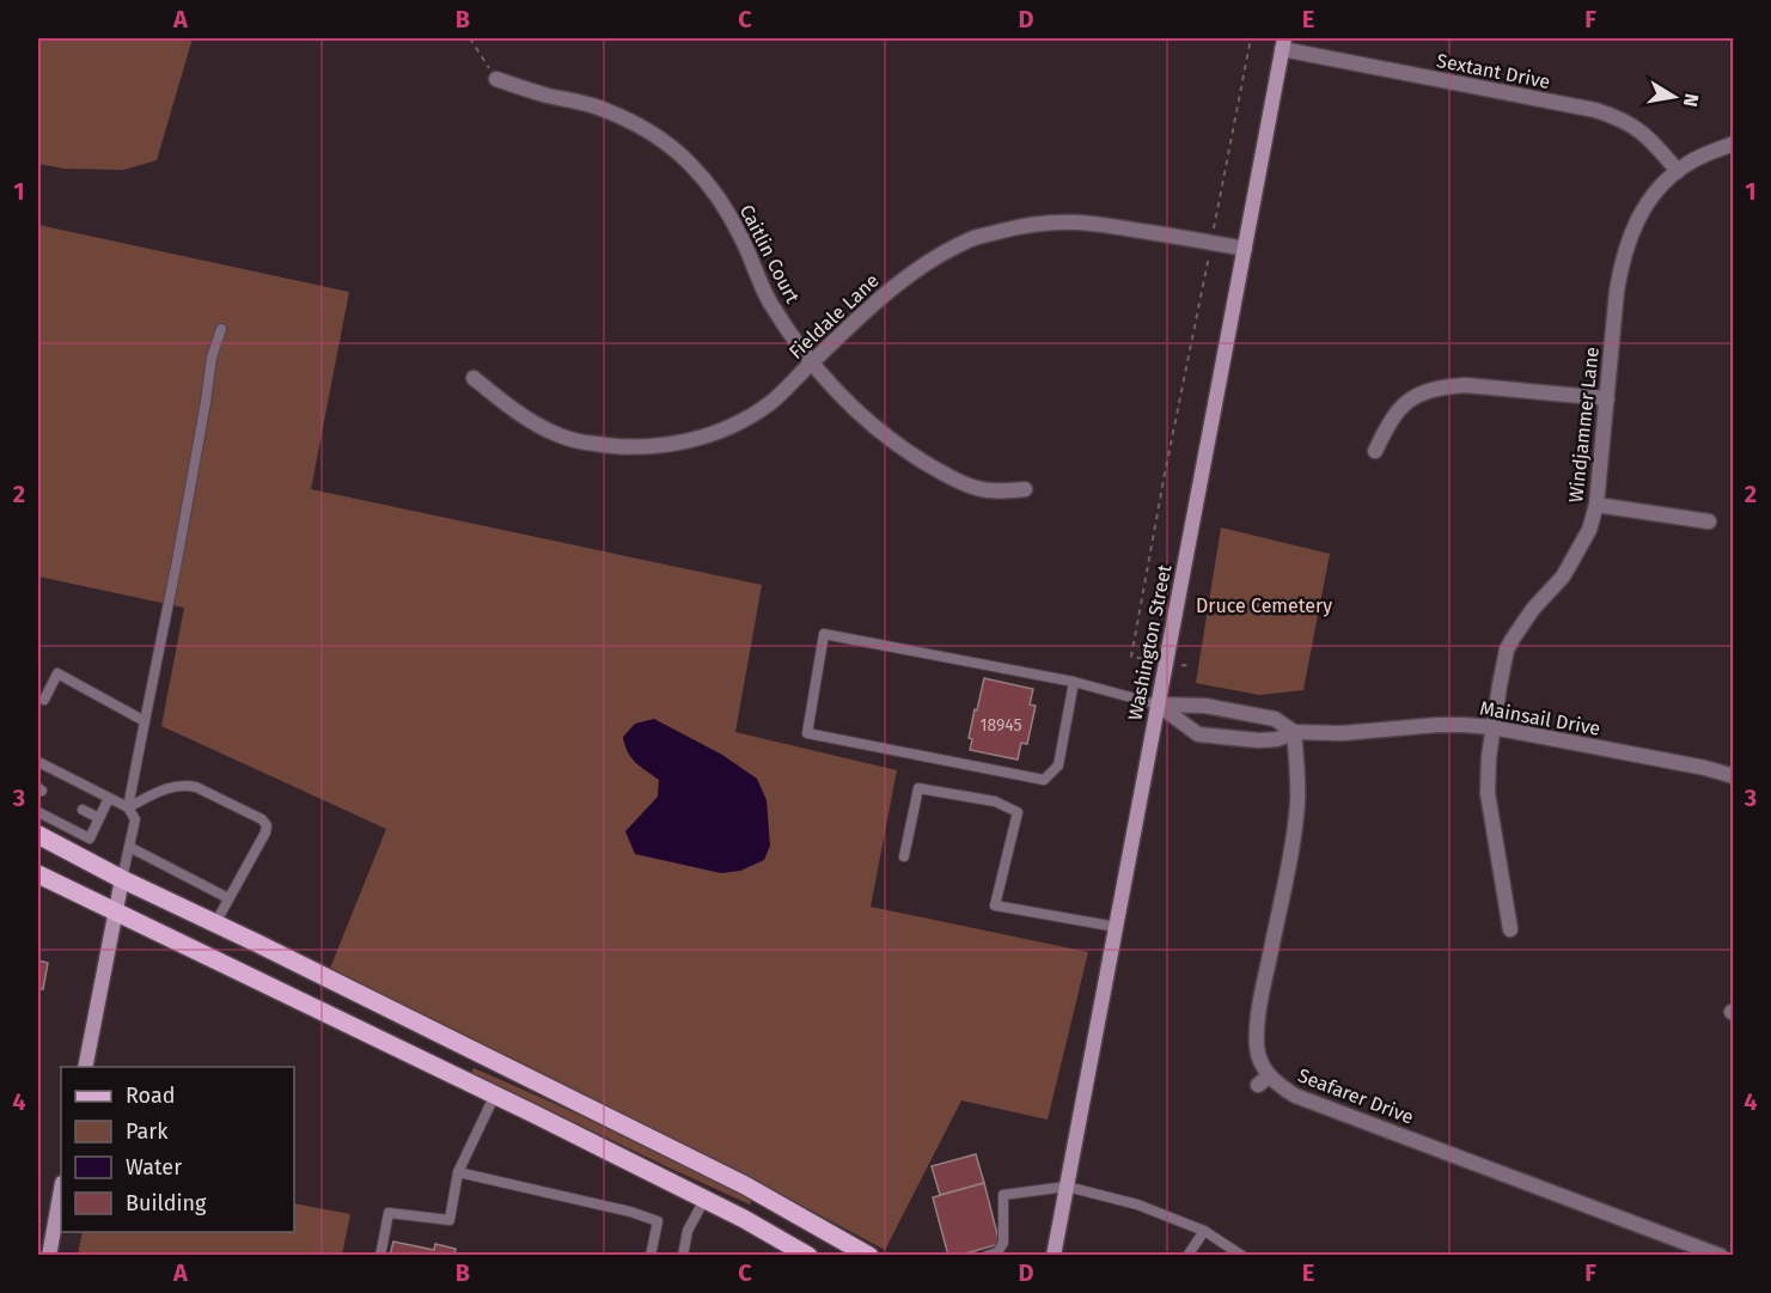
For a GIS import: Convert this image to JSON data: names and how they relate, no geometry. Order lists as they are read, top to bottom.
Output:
{
  "streets": {
    "main road": ["Washington Street"],
    "street": [
      "Sextant Drive",
      "Caitlin Court",
      "Fieldale Lane",
      "Windjammer Lane",
      "Mainsail Drive",
      "Seafarer Drive"
    ]
  },
  "crossings": [
    ["Sextant Drive", "Windjammer Lane"],
    ["Sextant Drive", "Washington Street"],
    ["Caitlin Court", "Fieldale Lane"],
    ["Fieldale Lane", "Washington Street"],
    ["Windjammer Lane", "Mainsail Drive"],
    ["Washington Street", "Mainsail Drive"],
    ["Mainsail Drive", "Seafarer Drive"]
  ],
  "parks": ["Druce Cemetery"],
  "house_numbers": ["18945"],
  "legend": [
    "Road",
    "Park",
    "Water",
    "Building"
  ],
  "north": "right",
  "grid": {
    "columns": [
      "A",
      "B",
      "C",
      "D",
      "E",
      "F"
    ],
    "rows": [
      "1",
      "2",
      "3",
      "4"
    ]
  }
}
